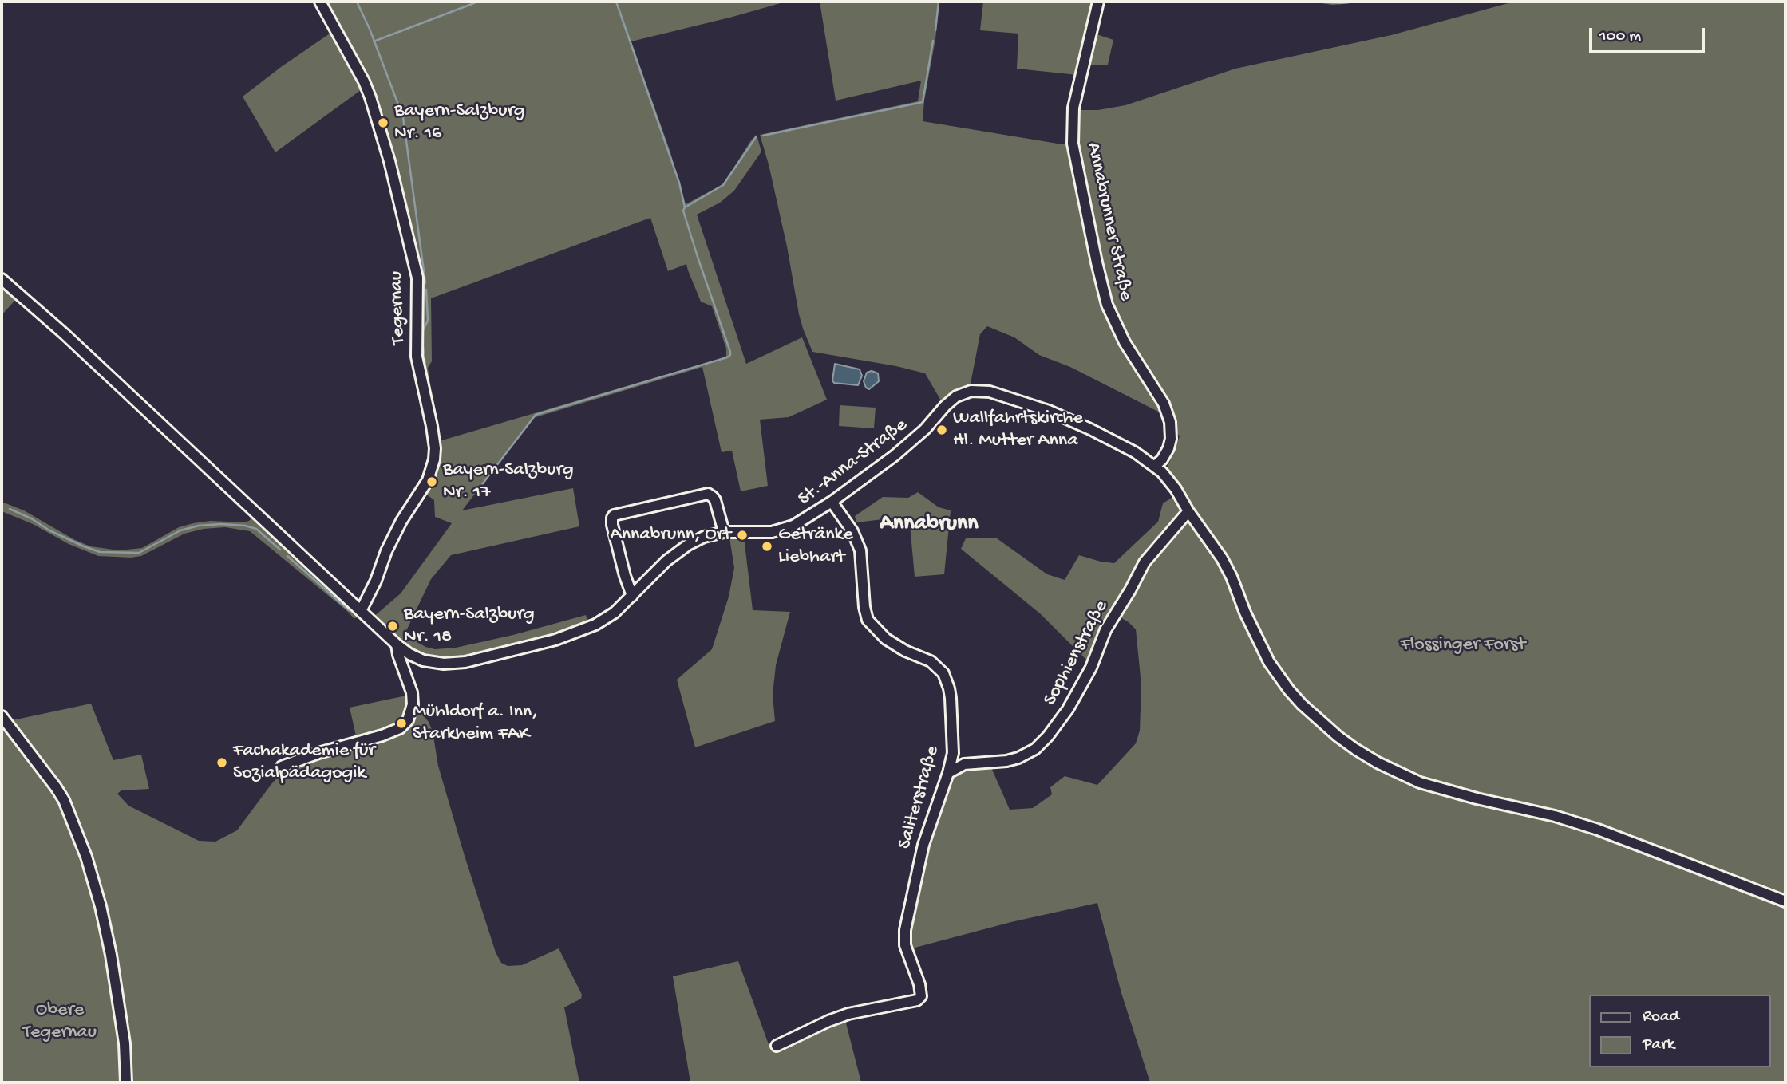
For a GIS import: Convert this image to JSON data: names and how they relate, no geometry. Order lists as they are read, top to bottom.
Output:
{
  "streets": {
    "street": [
      "Annabrunner Straße",
      "Tegernau",
      "St.-Anna-Straße",
      "Sophienstraße",
      "Saliterstraße"
    ]
  },
  "crossings": [
    ["Annabrunner Straße", "St.-Anna-Straße"],
    ["St.-Anna-Straße", "Sophienstraße"],
    ["St.-Anna-Straße", "Saliterstraße"],
    ["Sophienstraße", "Saliterstraße"]
  ],
  "districts": ["Annabrunn"],
  "parks": ["Flossinger Forst", "Obere Tegernau"],
  "places": [
    "Bayern-Salzburg Nr. 16",
    "Wallfahrtskirche Hl. Mutter Anna",
    "Bayern-Salzburg Nr. 17",
    "Annabrunn, Ort",
    "Getränke Liebhart",
    "Bayern-Salzburg Nr. 18",
    "Mühldorf a. Inn, Starkheim FAK",
    "Fachakademie für Sozialpädagogik"
  ],
  "legend": ["Road", "Park"],
  "scale_bar": "100 m"
}
